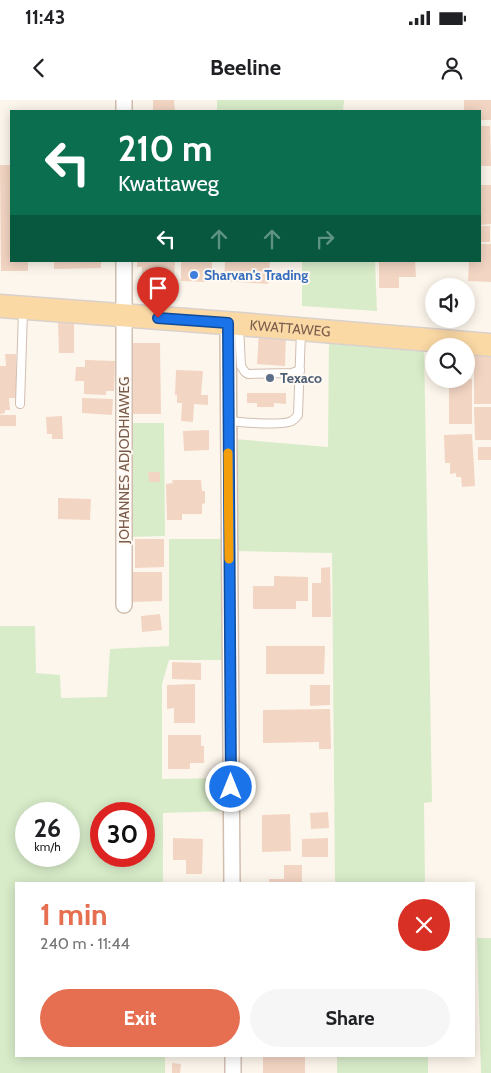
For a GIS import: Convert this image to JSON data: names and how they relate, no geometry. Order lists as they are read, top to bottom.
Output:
{
  "streets": {
    "main road": ["KWATTAWEG"],
    "street": ["JOHANNES ADJODHIAWEG"]
  },
  "crossings": [
    ["KWATTAWEG", "JOHANNES ADJODHIAWEG"]
  ],
  "places": ["Sharvan's Trading", "Texaco"],
  "page": {
    "status": "11:43",
    "header": "Beeline",
    "turn": ["210 m", "Kwattaweg"],
    "speed": "26 km/h",
    "limit": "30",
    "heading": ["1 min", "240 m · 11:44"],
    "buttons": ["Exit", "Share"]
  }
}
